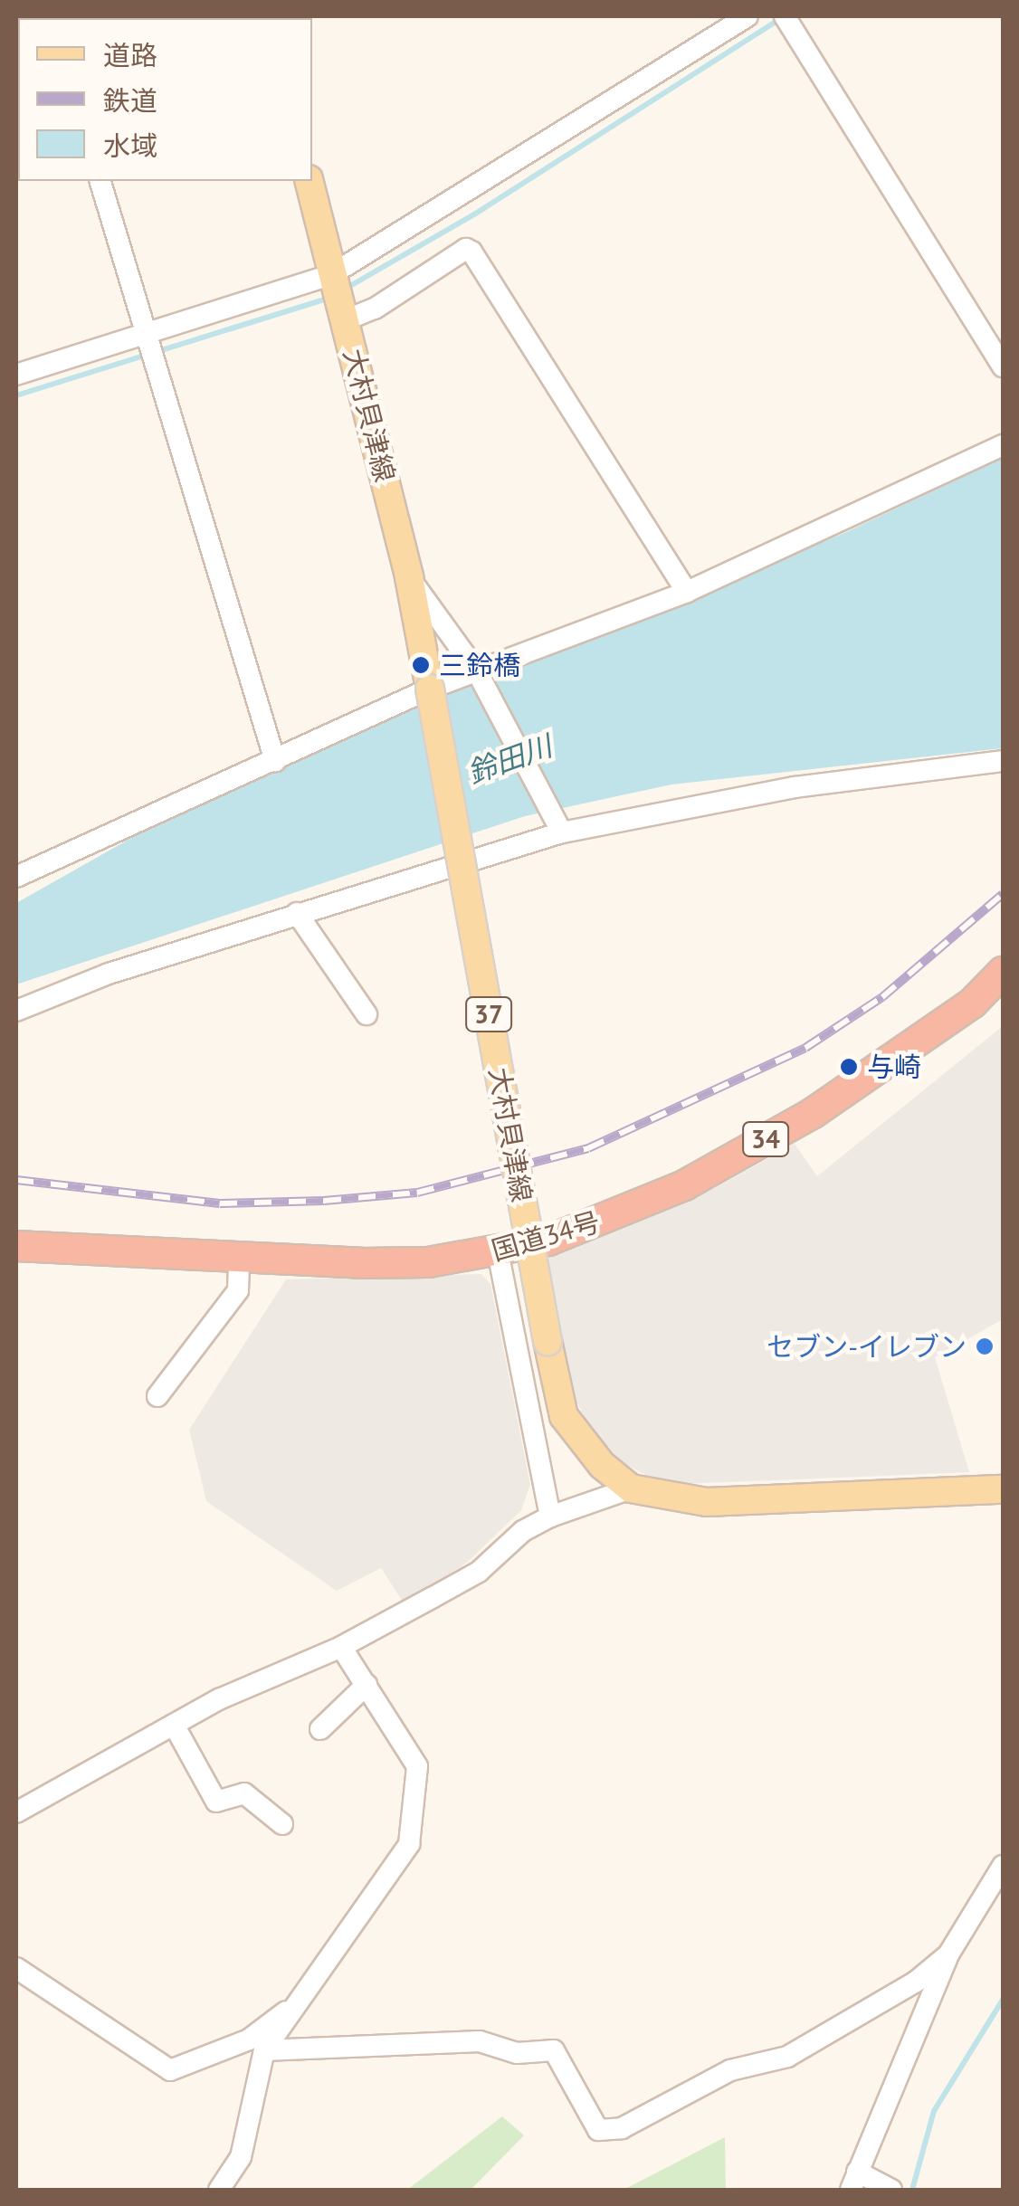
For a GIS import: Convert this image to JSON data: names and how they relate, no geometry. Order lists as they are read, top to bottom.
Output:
{
  "streets": {
    "highway": ["34", "国道34号"],
    "main road": ["大村貝津線", "37"]
  },
  "water": ["鈴田川"],
  "places": ["三鈴橋", "与崎", "セブン-イレブン"],
  "legend": ["道路", "鉄道", "水域"]
}
